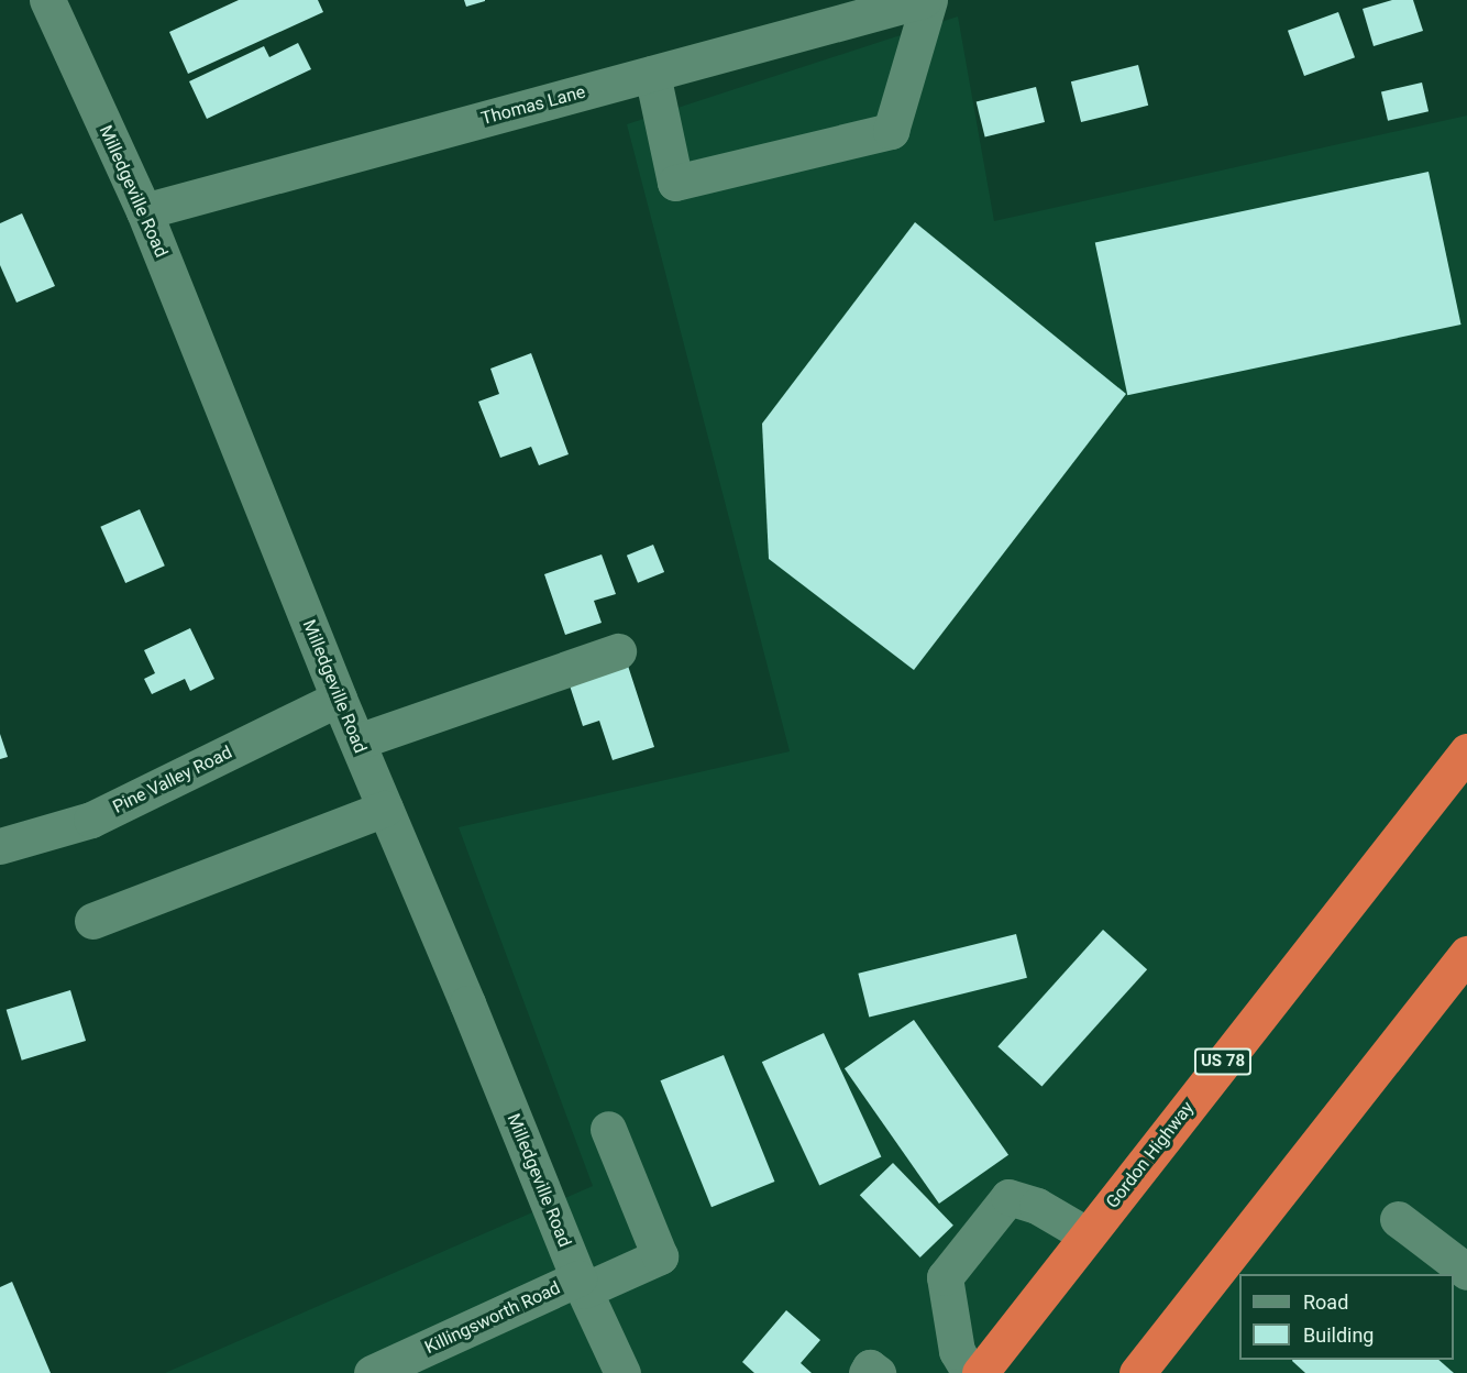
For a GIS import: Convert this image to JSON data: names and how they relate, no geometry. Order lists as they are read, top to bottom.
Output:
{
  "streets": {
    "highway": ["US 78", "Gordon Highway"],
    "street": [
      "Thomas Lane",
      "Milledgeville Road",
      "Pine Valley Road",
      "Killingsworth Road"
    ]
  },
  "crossings": [
    ["Thomas Lane", "Milledgeville Road"],
    ["Milledgeville Road", "Pine Valley Road"],
    ["Milledgeville Road", "Killingsworth Road"]
  ],
  "legend": ["Road", "Building"]
}
